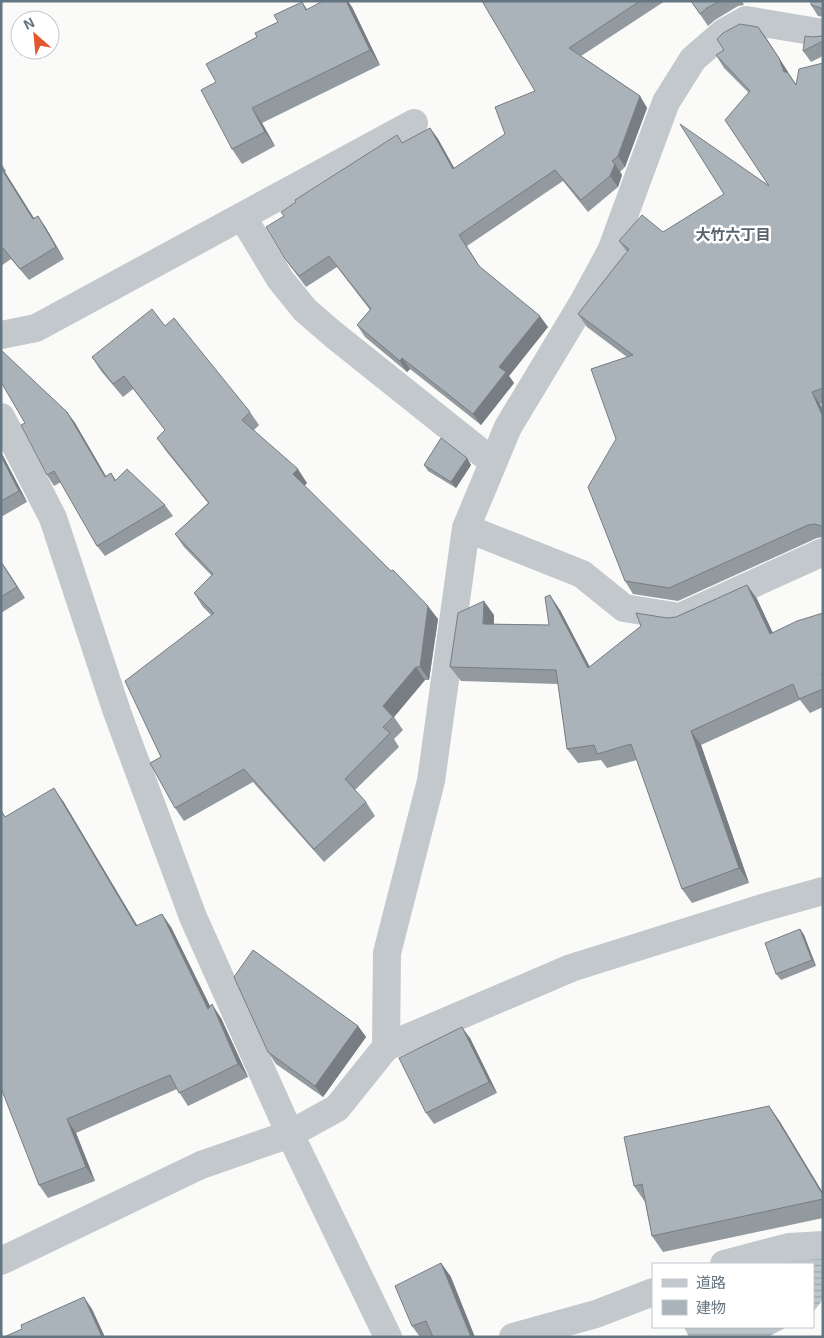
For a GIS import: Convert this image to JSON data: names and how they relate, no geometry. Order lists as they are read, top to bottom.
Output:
{
  "districts": ["大竹六丁目"],
  "legend": ["道路", "建物"],
  "north": "top left"
}
